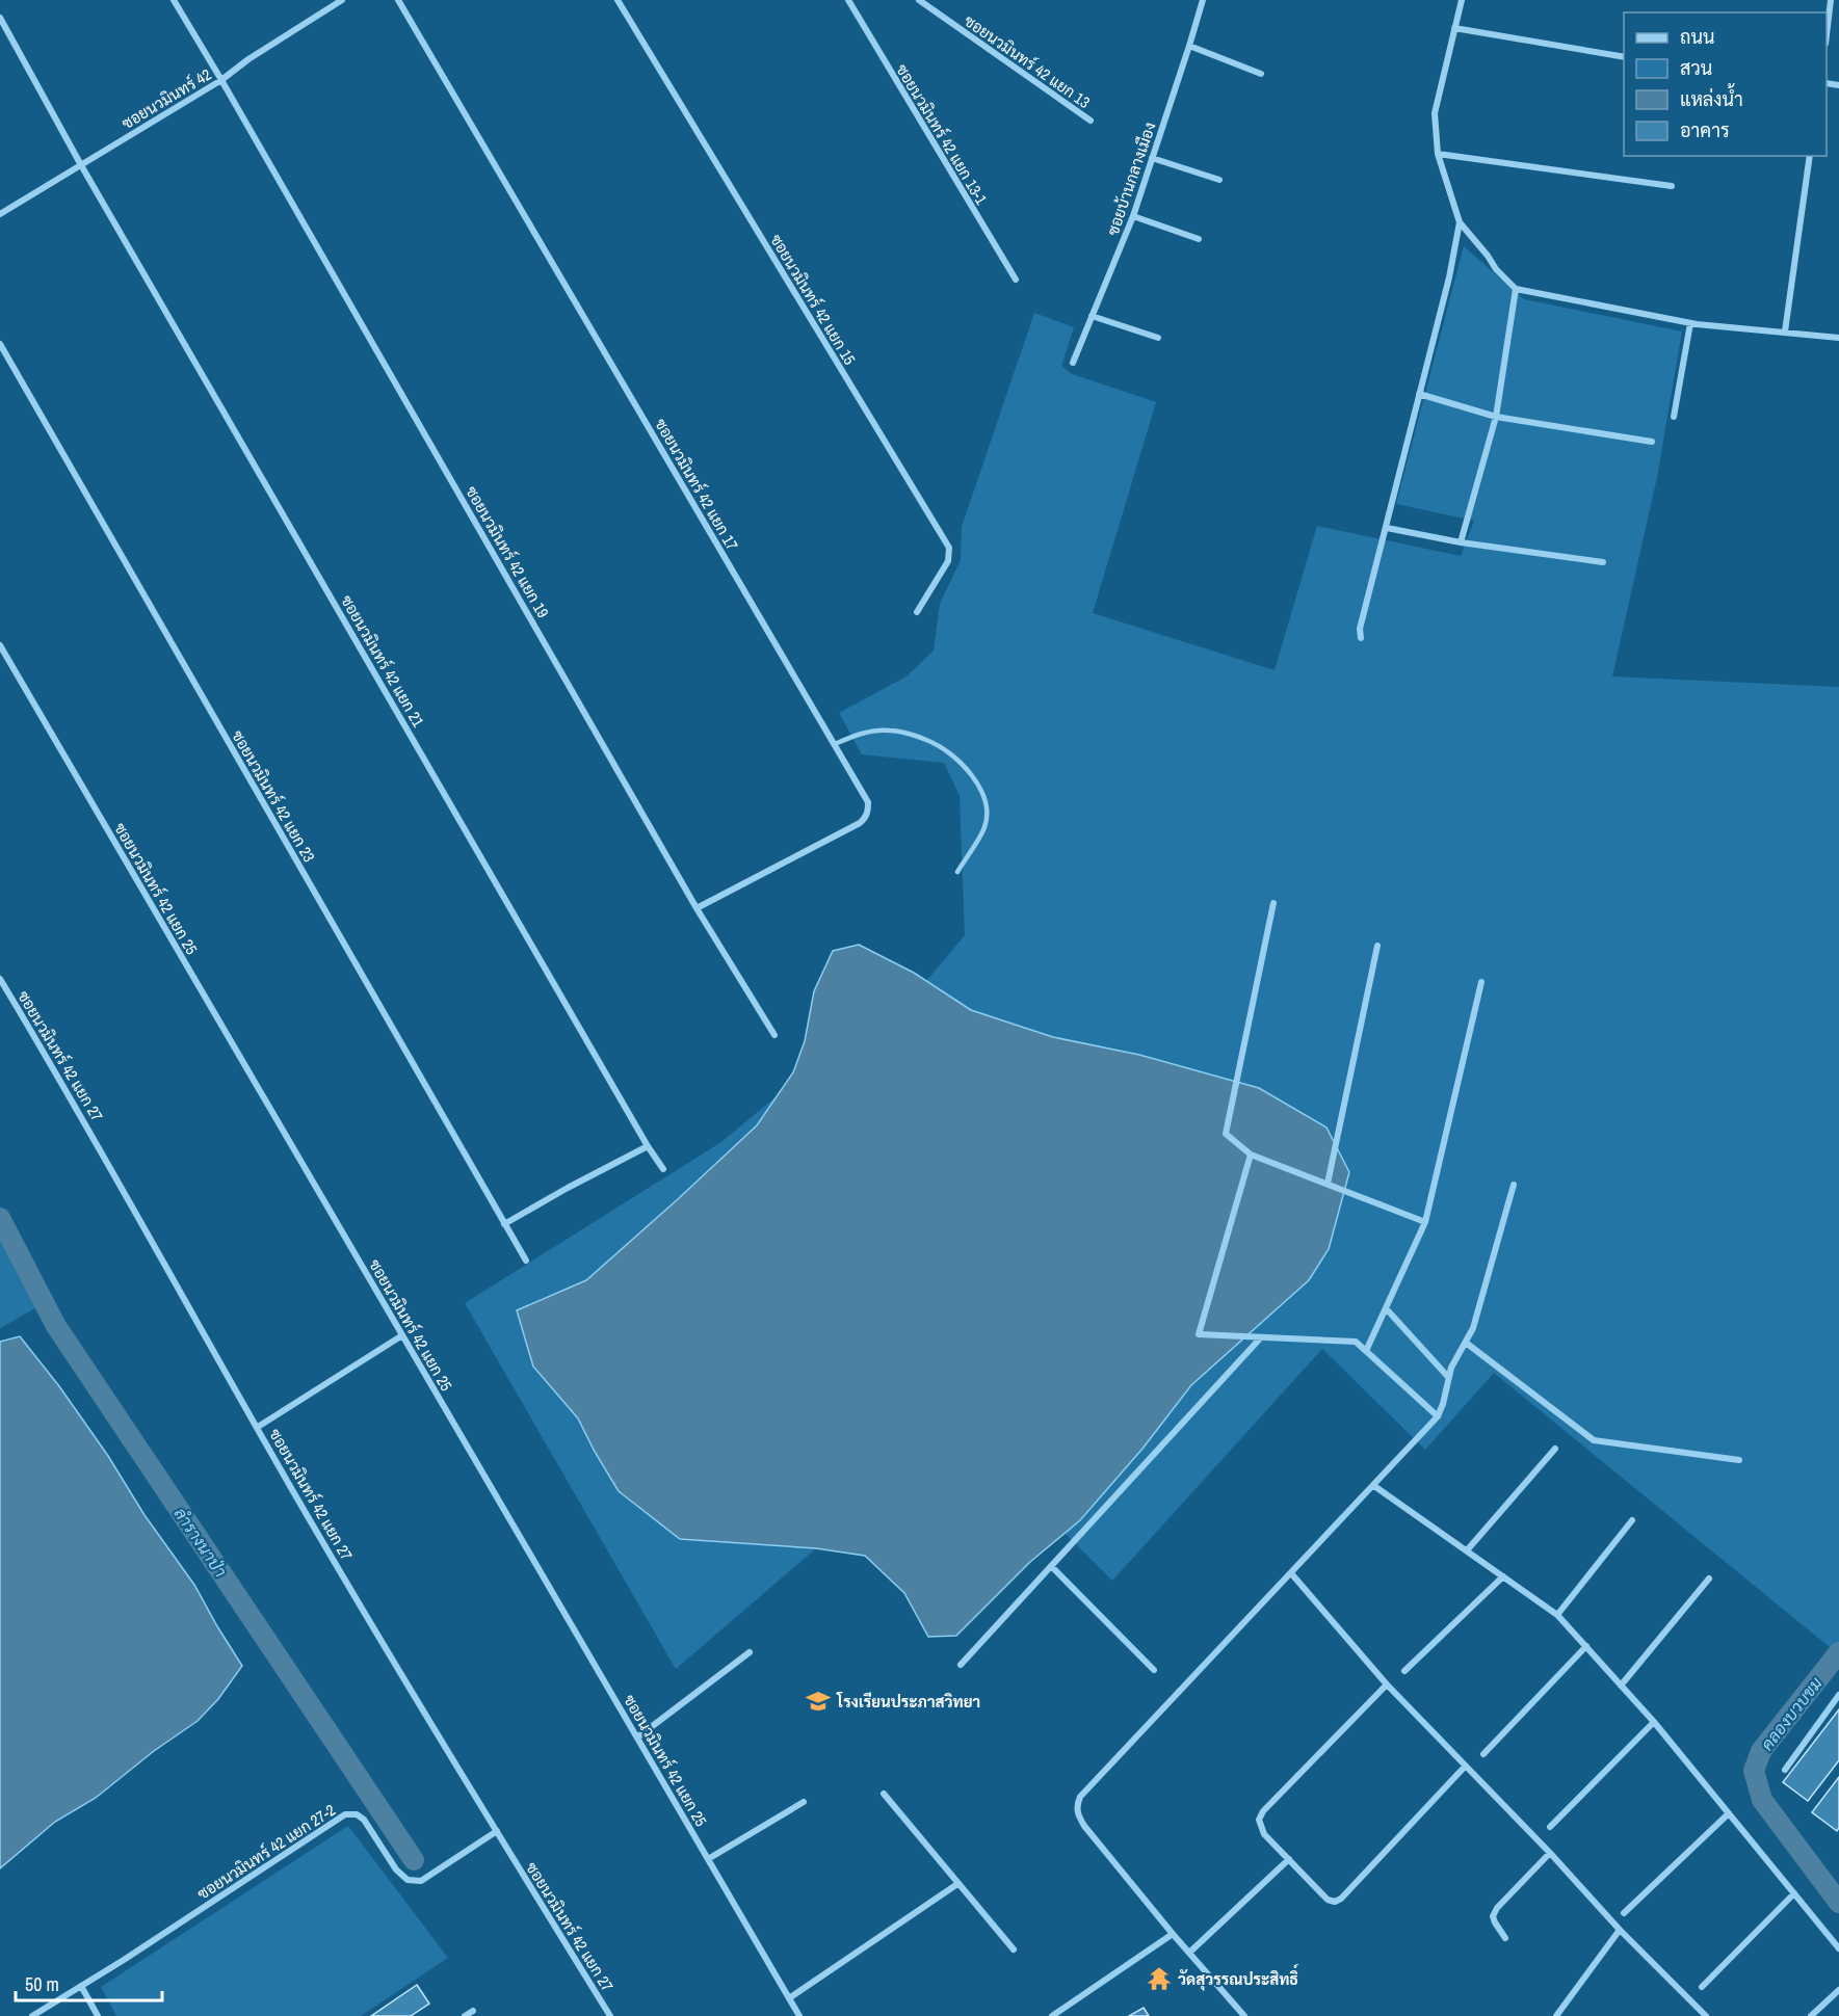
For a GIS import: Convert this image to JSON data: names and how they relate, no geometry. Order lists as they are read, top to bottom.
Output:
{
  "streets": {
    "street": [
      "ซอยนวมินทร์ 42 แยก 13",
      "ซอยนวมินทร์ 42",
      "ซอยนวมินทร์ 42 แยก 13-1",
      "ซอยบ้านกลางเมือง",
      "ซอยนวมินทร์ 42 แยก 15",
      "ซอยนวมินทร์ 42 แยก 17",
      "ซอยนวมินทร์ 42 แยก 19",
      "ซอยนวมินทร์ 42 แยก 21",
      "ซอยนวมินทร์ 42 แยก 23",
      "ซอยนวมินทร์ 42 แยก 25",
      "ซอยนวมินทร์ 42 แยก 27",
      "ซอยนวมินทร์ 42 แยก 27-2"
    ]
  },
  "crossings": [
    ["ซอยนวมินทร์ 42", "ซอยนวมินทร์ 42 แยก 19"],
    ["ซอยนวมินทร์ 42", "ซอยนวมินทร์ 42 แยก 21"],
    ["ซอยนวมินทร์ 42 แยก 17", "ซอยนวมินทร์ 42 แยก 19"],
    ["ซอยนวมินทร์ 42 แยก 27", "ซอยนวมินทร์ 42 แยก 27-2"]
  ],
  "water": ["ลำรางนาป่า", "คลองบวบขม"],
  "places": {
    "school or university": ["โรงเรียนประภาสวิทยา"],
    "temple": ["วัดสุวรรณประสิทธิ์"]
  },
  "legend": [
    "ถนน",
    "สวน",
    "แหล่งน้ำ",
    "อาคาร"
  ],
  "scale_bar": "50 m"
}
